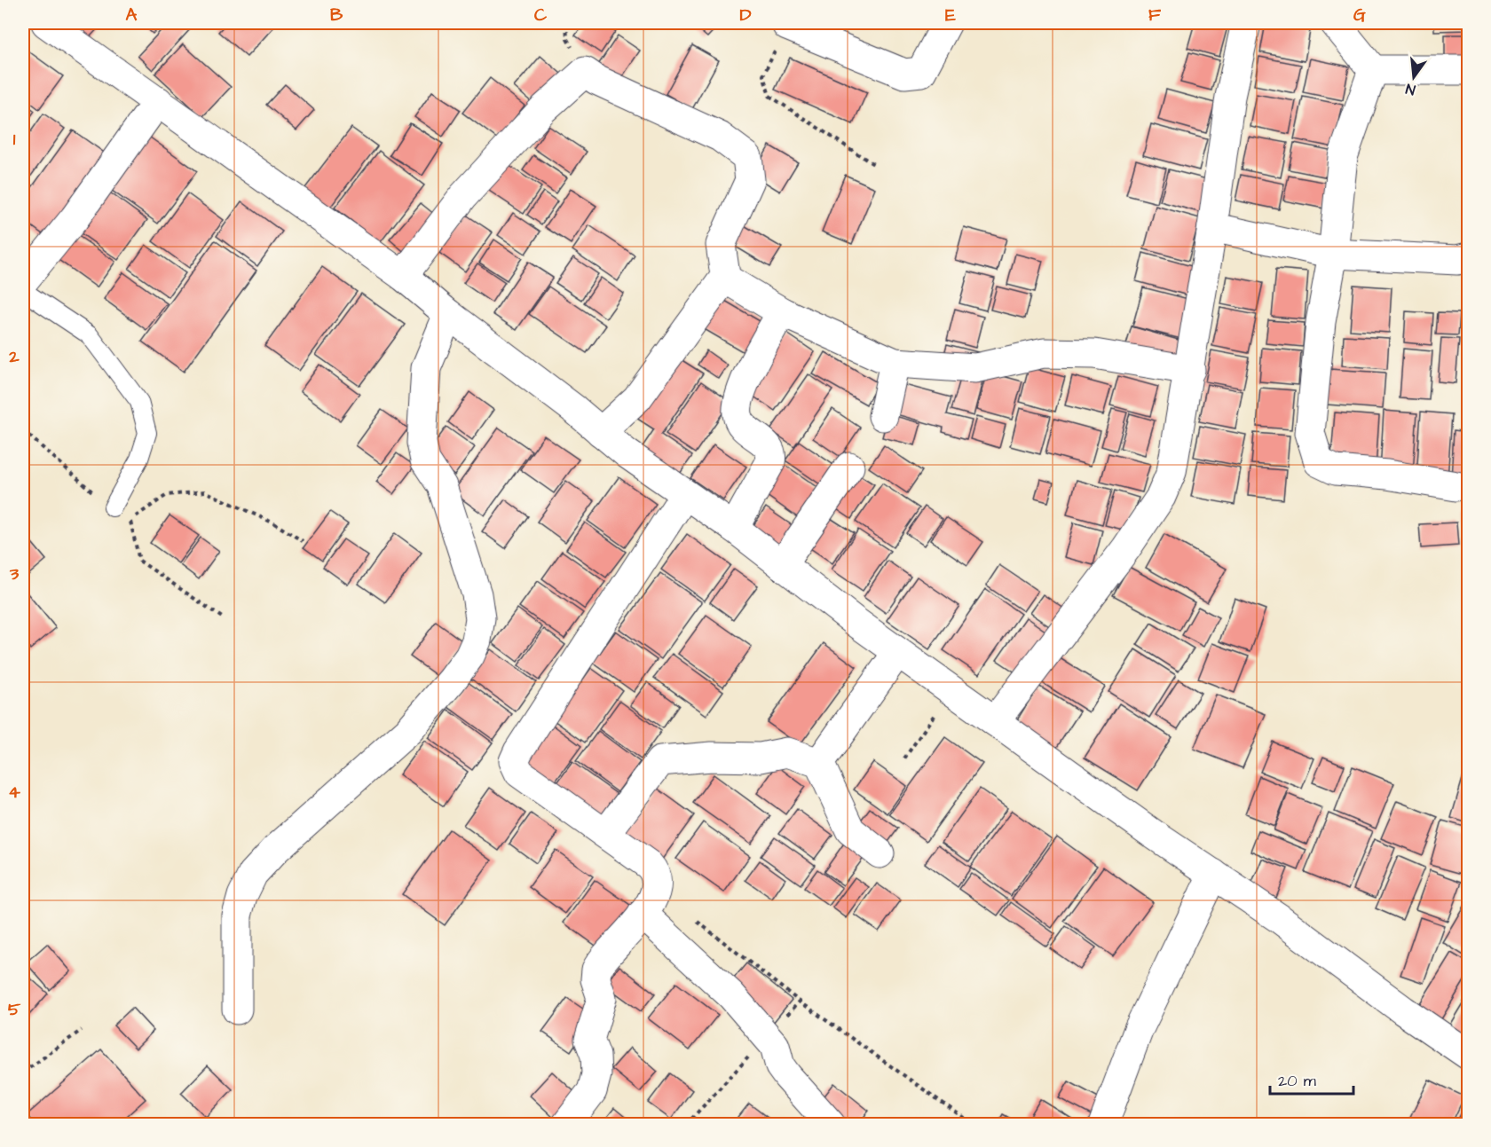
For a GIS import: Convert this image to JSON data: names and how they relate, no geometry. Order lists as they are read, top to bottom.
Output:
{
  "scale_bar": "20 m",
  "north": "bottom",
  "grid": {
    "columns": [
      "A",
      "B",
      "C",
      "D",
      "E",
      "F",
      "G"
    ],
    "rows": [
      "1",
      "2",
      "3",
      "4",
      "5"
    ]
  }
}
